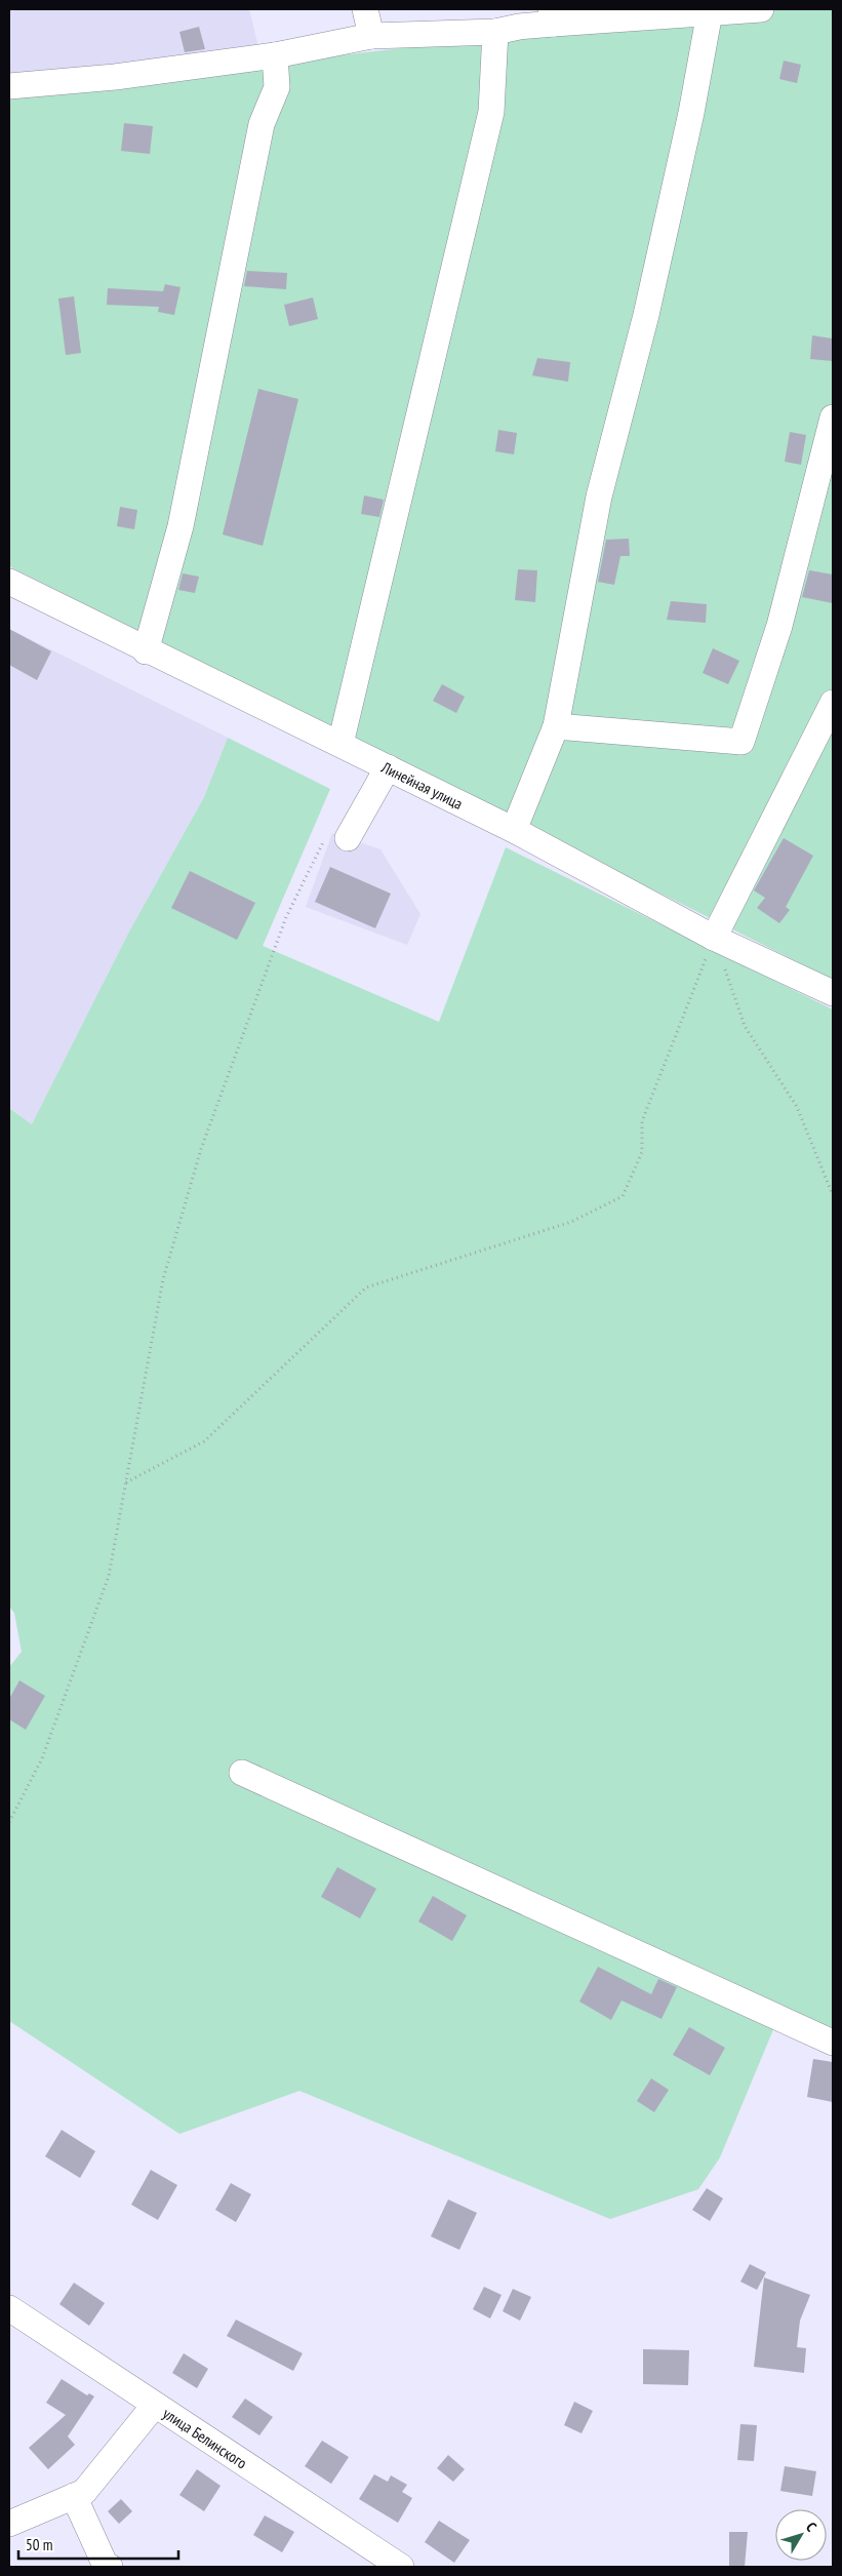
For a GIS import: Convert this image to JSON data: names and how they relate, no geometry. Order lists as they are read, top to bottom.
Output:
{
  "streets": {
    "street": ["Линейная улица", "улица Белинского"]
  },
  "scale_bar": "50 m",
  "north": "top right"
}
